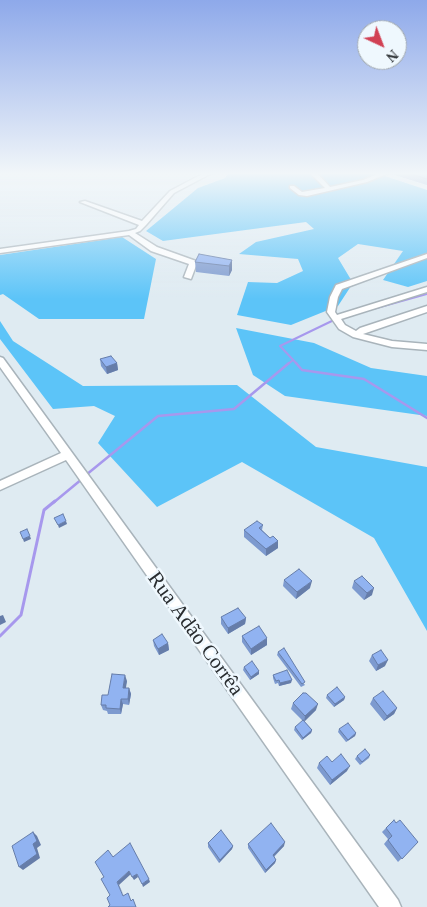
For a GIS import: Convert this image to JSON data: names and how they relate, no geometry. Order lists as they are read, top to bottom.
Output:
{
  "streets": {
    "street": ["Rua Adão Corrêa"]
  },
  "north": "bottom right"
}
